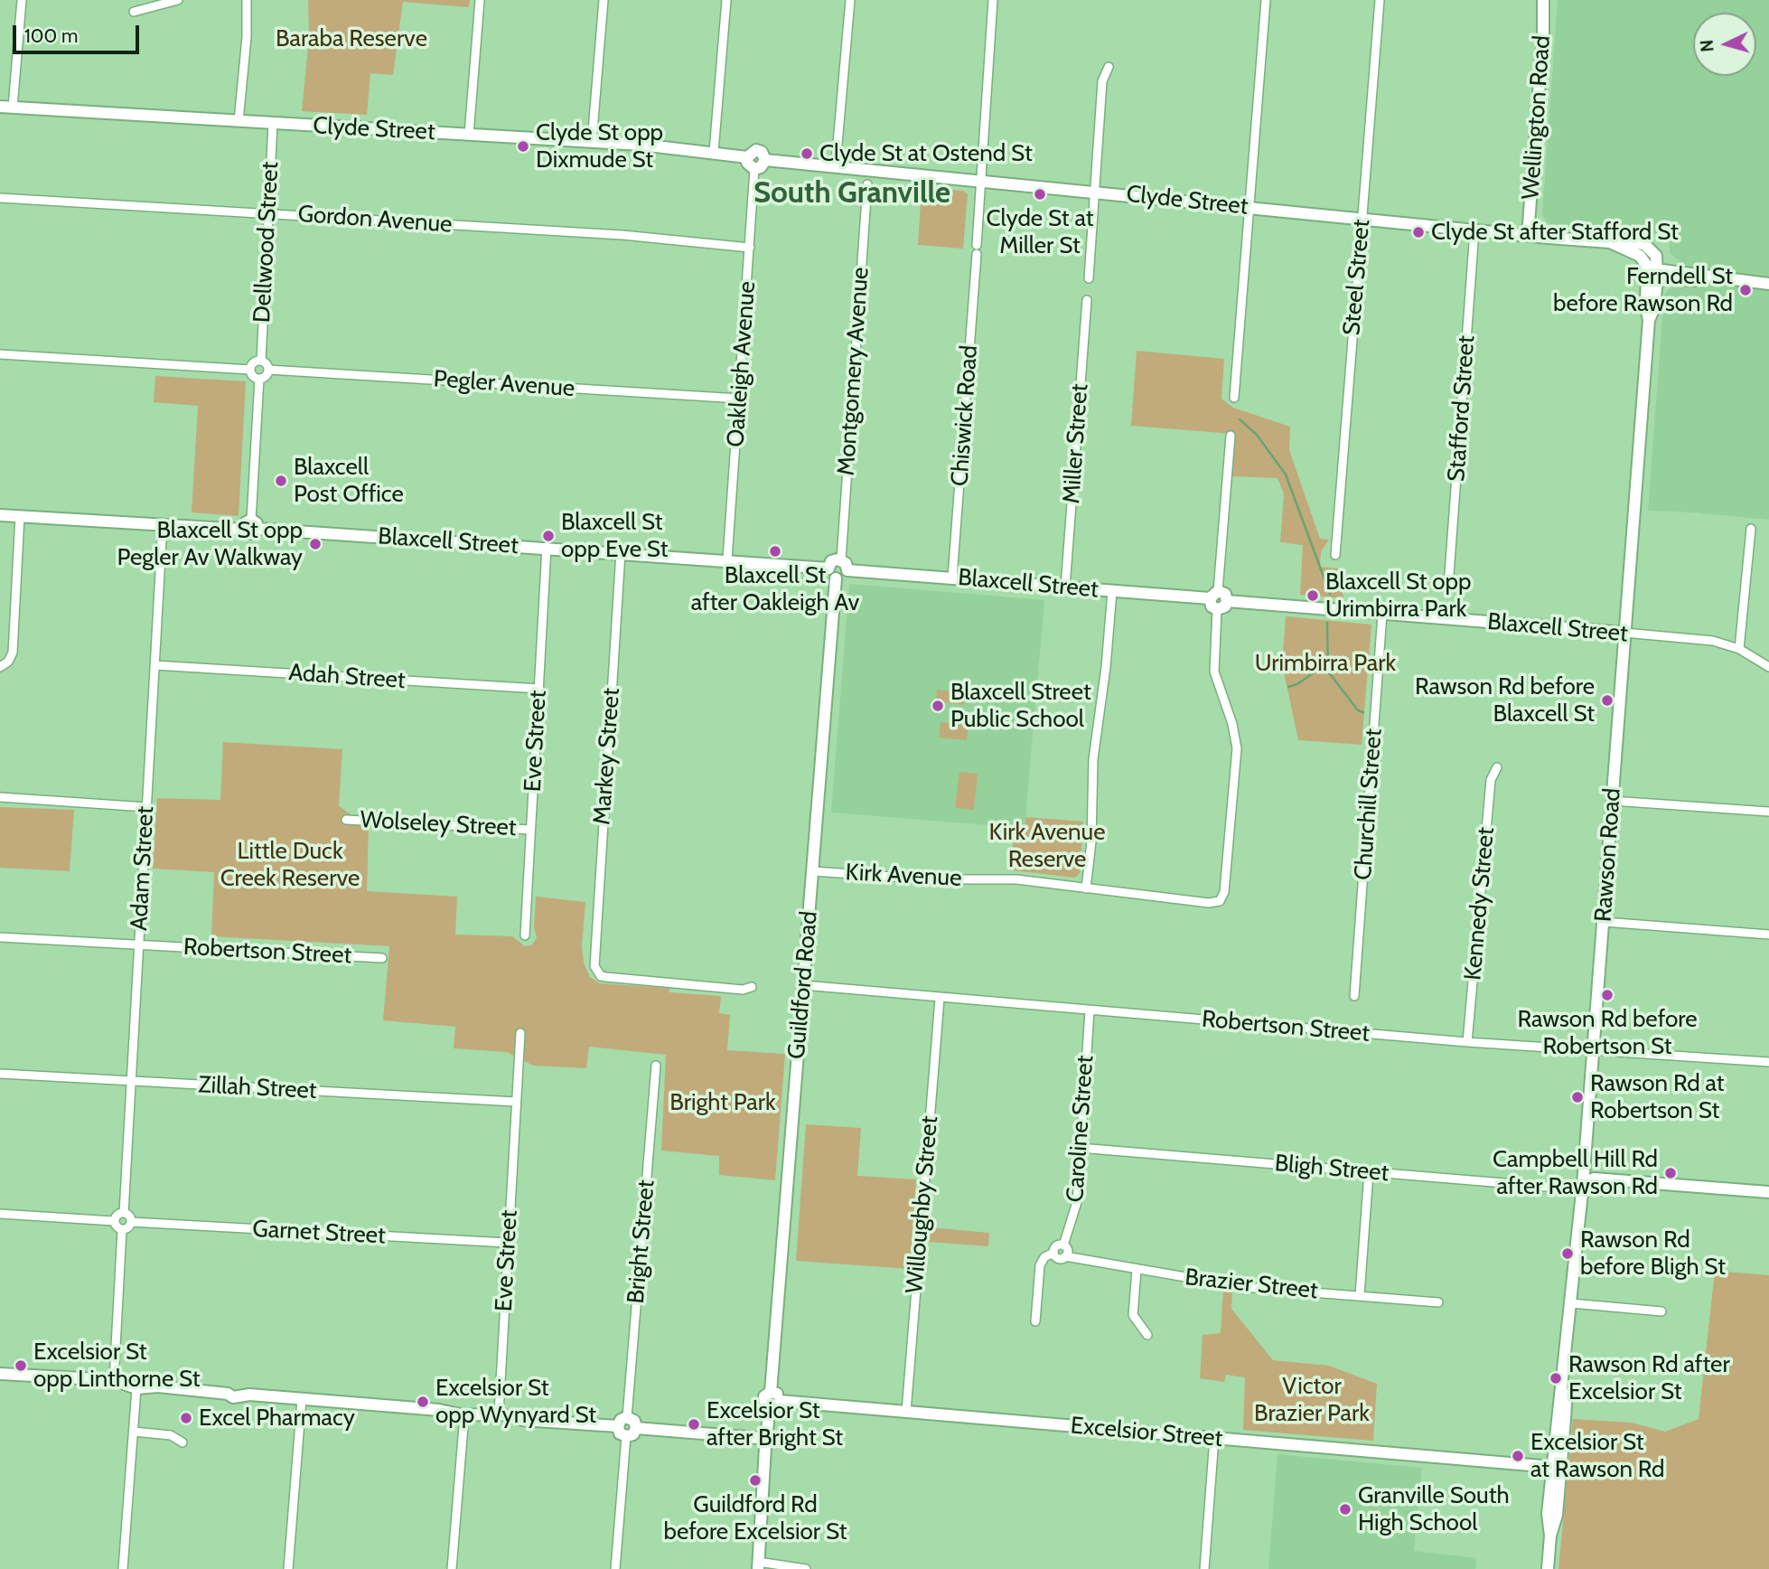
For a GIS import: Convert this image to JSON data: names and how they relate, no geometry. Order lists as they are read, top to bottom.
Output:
{
  "streets": {
    "street": [
      "Wellington Road",
      "Clyde Street",
      "Gordon Avenue",
      "Dellwood Street",
      "Steel Street",
      "Oakleigh Avenue",
      "Montgomery Avenue",
      "Pegler Avenue",
      "Stafford Street",
      "Chiswick Road",
      "Miller Street",
      "Blaxcell Street",
      "Adah Street",
      "Eve Street",
      "Markey Street",
      "Churchill Street",
      "Wolseley Street",
      "Rawson Road",
      "Adam Street",
      "Kirk Avenue",
      "Kennedy Street",
      "Robertson Street",
      "Guildford Road",
      "Zillah Street",
      "Caroline Street",
      "Bligh Street",
      "Willoughby Street",
      "Garnet Street",
      "Bright Street",
      "Brazier Street",
      "Excelsior Street"
    ]
  },
  "crossings": [
    ["Wellington Road", "Clyde Street"],
    ["Clyde Street", "Dellwood Street"],
    ["Clyde Street", "Steel Street"],
    ["Clyde Street", "Oakleigh Avenue"],
    ["Clyde Street", "Stafford Street"],
    ["Clyde Street", "Rawson Road"],
    ["Gordon Avenue", "Dellwood Street"],
    ["Gordon Avenue", "Oakleigh Avenue"],
    ["Dellwood Street", "Pegler Avenue"],
    ["Oakleigh Avenue", "Pegler Avenue"],
    ["Oakleigh Avenue", "Blaxcell Street"],
    ["Montgomery Avenue", "Blaxcell Street"],
    ["Montgomery Avenue", "Guildford Road"],
    ["Chiswick Road", "Blaxcell Street"],
    ["Miller Street", "Blaxcell Street"],
    ["Blaxcell Street", "Eve Street"],
    ["Blaxcell Street", "Markey Street"],
    ["Blaxcell Street", "Churchill Street"],
    ["Blaxcell Street", "Rawson Road"],
    ["Blaxcell Street", "Adam Street"],
    ["Blaxcell Street", "Kirk Avenue"],
    ["Blaxcell Street", "Guildford Road"],
    ["Adah Street", "Eve Street"],
    ["Adah Street", "Adam Street"],
    ["Eve Street", "Wolseley Street"],
    ["Eve Street", "Zillah Street"],
    ["Eve Street", "Garnet Street"],
    ["Rawson Road", "Robertson Street"],
    ["Rawson Road", "Bligh Street"],
    ["Rawson Road", "Excelsior Street"],
    ["Adam Street", "Robertson Street"],
    ["Adam Street", "Zillah Street"],
    ["Adam Street", "Garnet Street"],
    ["Kirk Avenue", "Guildford Road"],
    ["Kennedy Street", "Robertson Street"],
    ["Robertson Street", "Guildford Road"],
    ["Robertson Street", "Caroline Street"],
    ["Robertson Street", "Willoughby Street"],
    ["Guildford Road", "Excelsior Street"],
    ["Caroline Street", "Bligh Street"],
    ["Caroline Street", "Brazier Street"],
    ["Willoughby Street", "Excelsior Street"]
  ],
  "districts": ["South Granville"],
  "parks": [
    "Baraba Reserve",
    "Urimbirra Park",
    "Kirk Avenue Reserve",
    "Little Duck Creek Reserve",
    "Bright Park",
    "Victor Brazier Park"
  ],
  "places": [
    "Clyde St opp Dixmude St",
    "Clyde St at Ostend St",
    "Clyde St at Miller St",
    "Clyde St after Stafford St",
    "Ferndell St before Rawson Rd",
    "Blaxcell Post Office",
    "Blaxcell St opp Eve St",
    "Blaxcell St opp Pegler Av Walkway",
    "Blaxcell St after Oakleigh Av",
    "Blaxcell St opp Urimbirra Park",
    "Rawson Rd before Blaxcell St",
    "Blaxcell Street Public School",
    "Rawson Rd before Robertson St",
    "Rawson Rd at Robertson St",
    "Campbell Hill Rd after Rawson Rd",
    "Rawson Rd before Bligh St",
    "Excelsior St opp Linthorne St",
    "Rawson Rd after Excelsior St",
    "Excelsior St opp Wynyard St",
    "Excel Pharmacy",
    "Excelsior St after Bright St",
    "Excelsior St at Rawson Rd",
    "Guildford Rd before Excelsior St",
    "Granville South High School"
  ],
  "scale_bar": "100 m",
  "north": "left"
}
